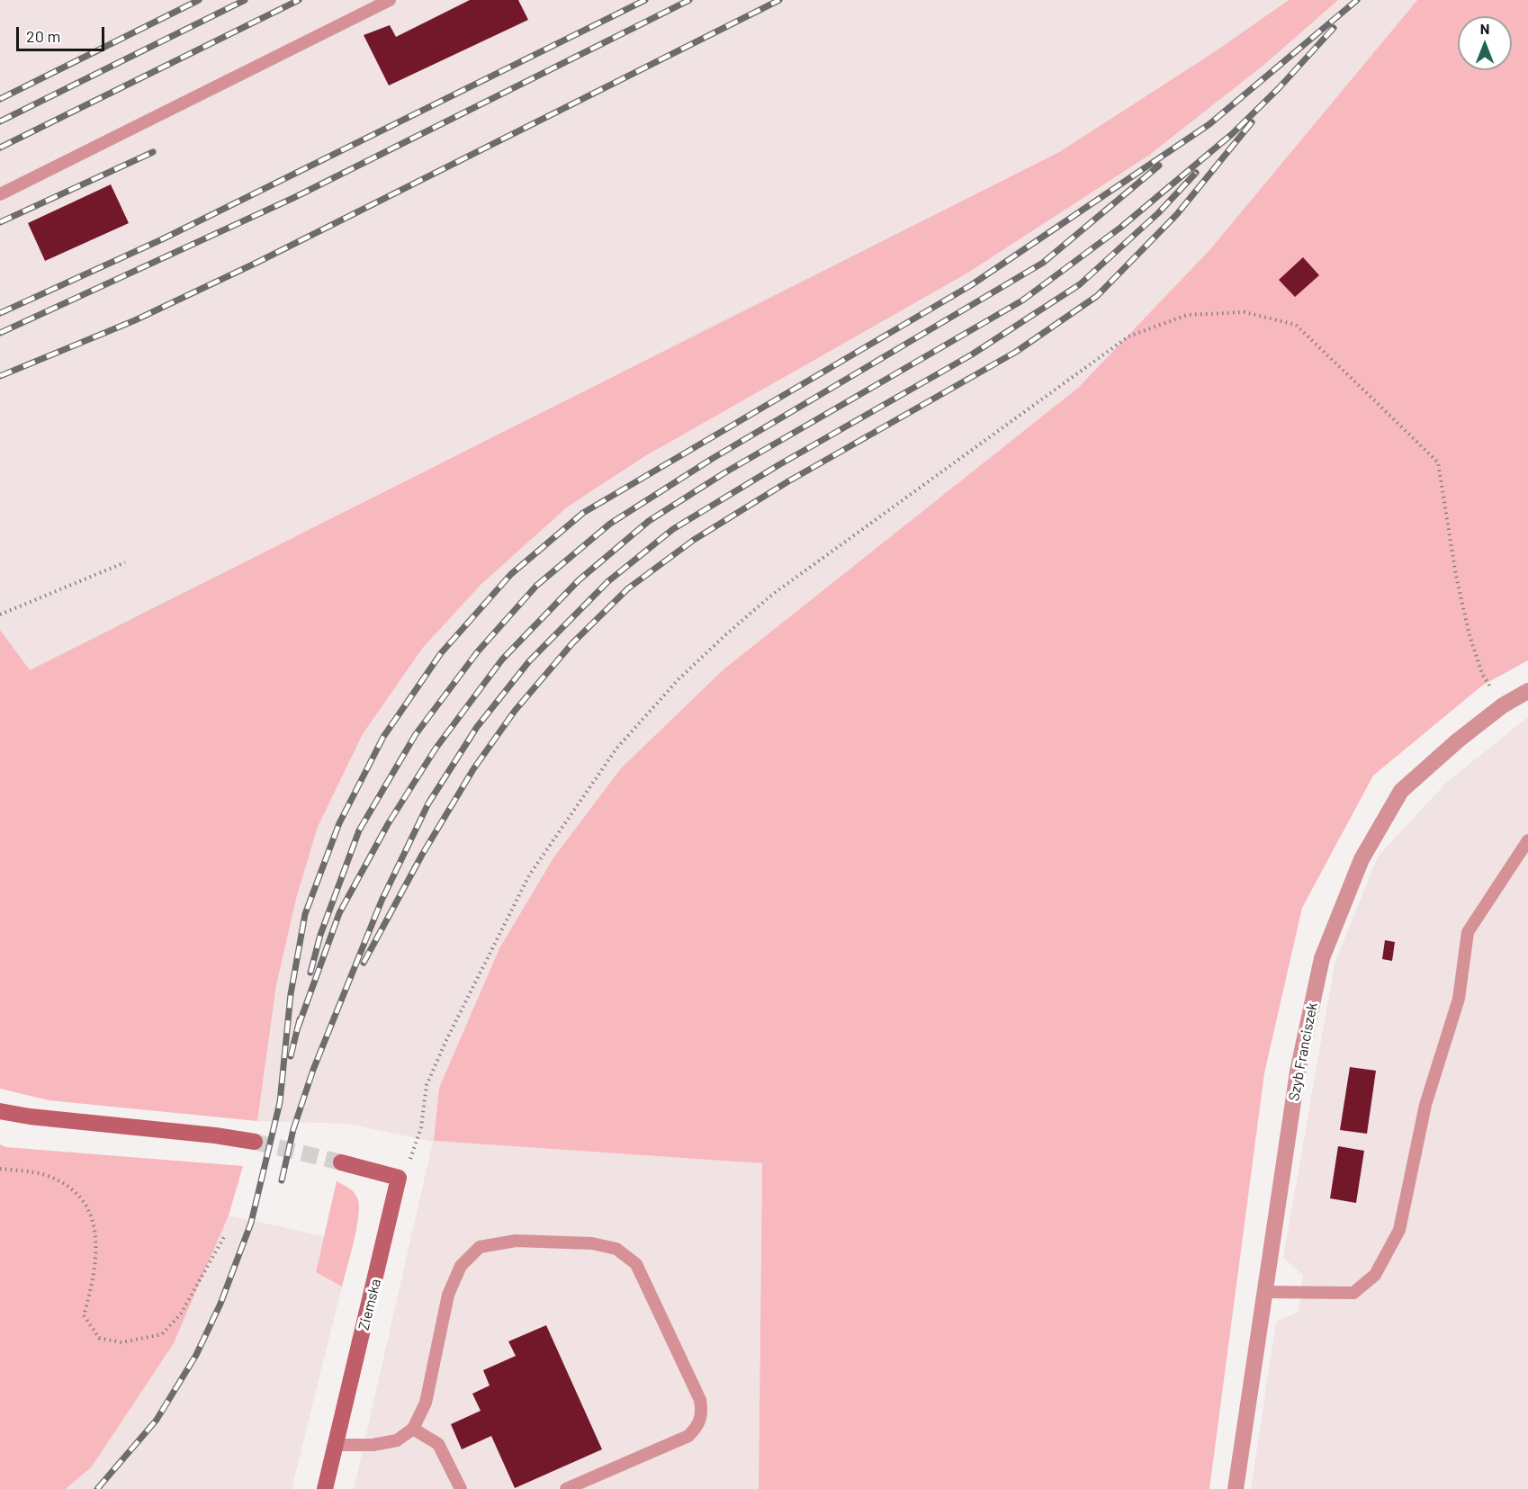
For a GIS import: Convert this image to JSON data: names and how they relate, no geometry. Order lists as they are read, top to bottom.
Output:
{
  "streets": {
    "street": ["Szyb Franciszek", "Ziemska"]
  },
  "scale_bar": "20 m",
  "north": "top"
}
